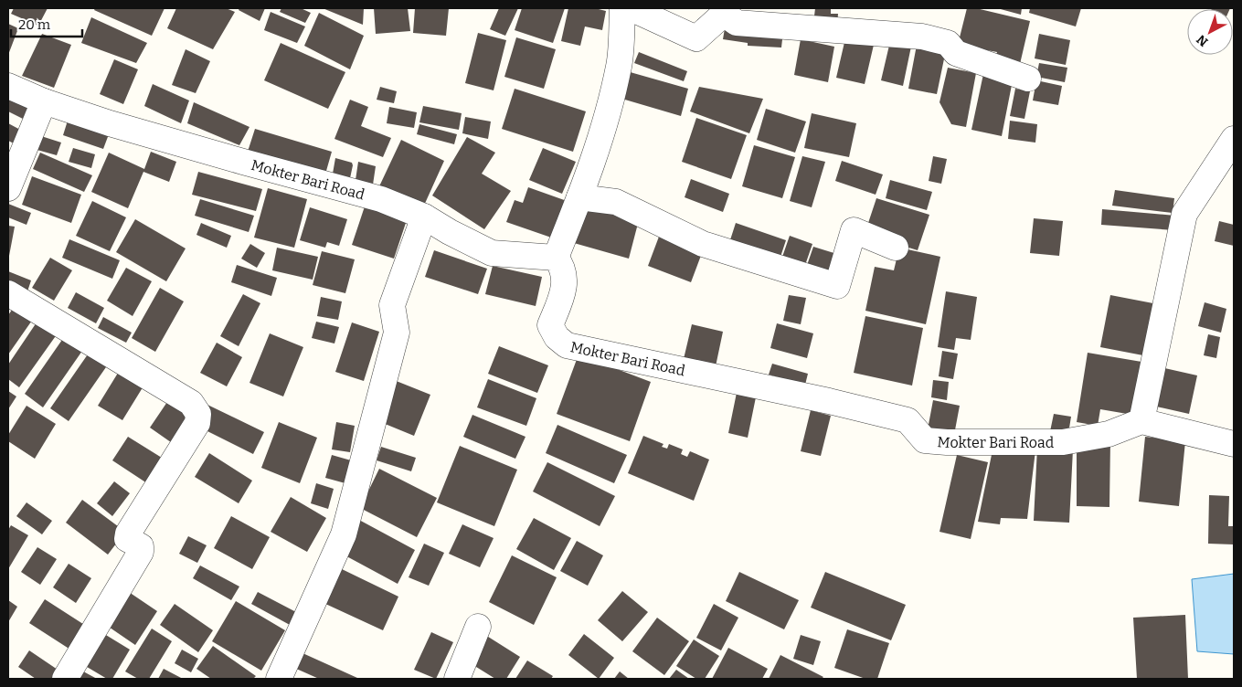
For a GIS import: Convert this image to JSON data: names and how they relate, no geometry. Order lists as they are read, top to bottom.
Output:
{
  "streets": {
    "street": ["Mokter Bari Road"]
  },
  "scale_bar": "20 m",
  "north": "bottom left"
}
